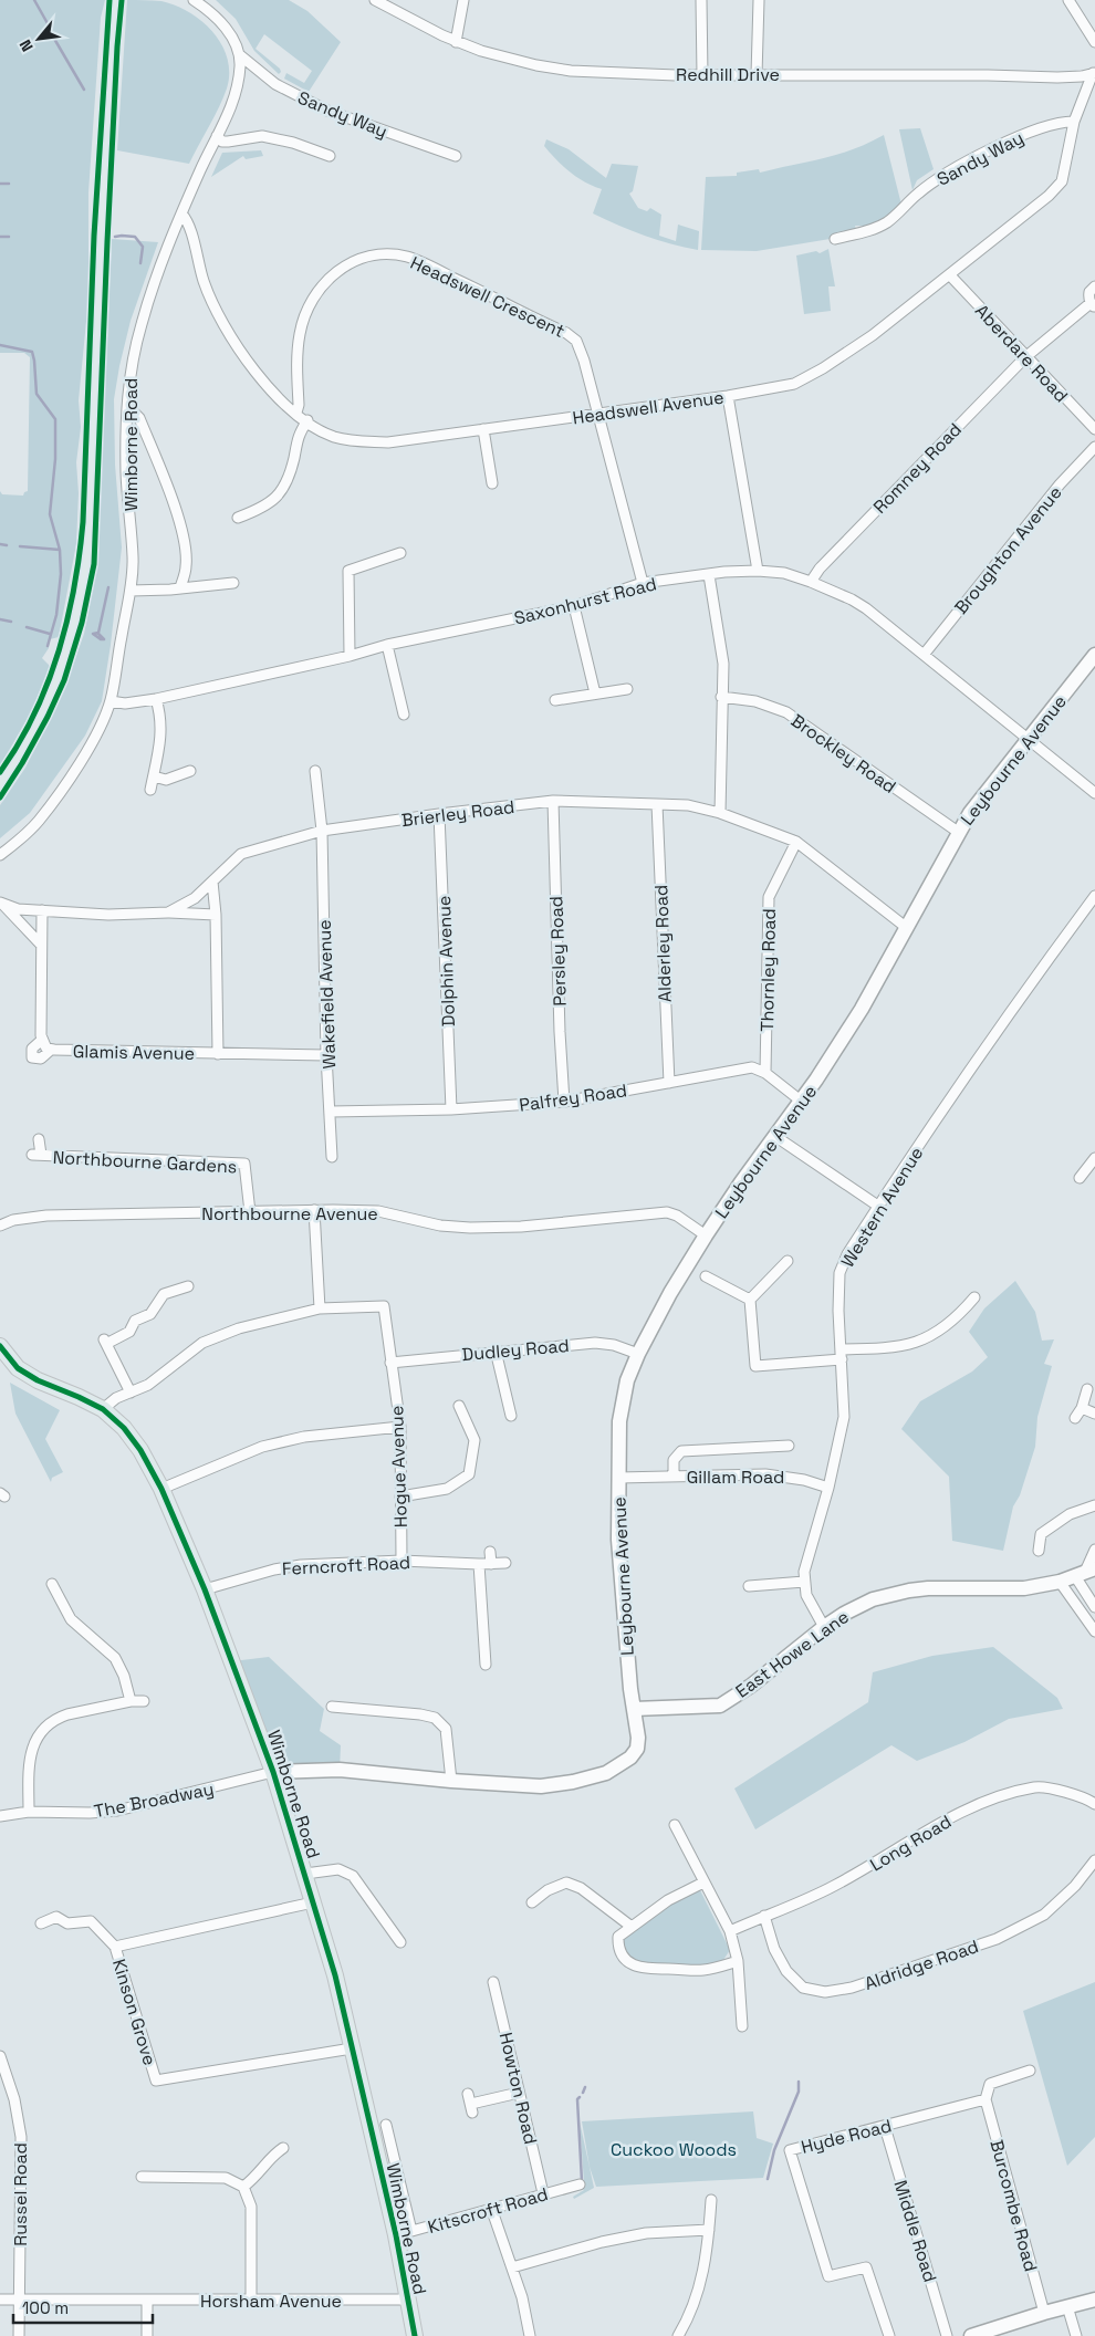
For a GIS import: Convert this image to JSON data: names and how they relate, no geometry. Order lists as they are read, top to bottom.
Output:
{
  "streets": {
    "main road": ["Wimborne Road"],
    "street": [
      "Redhill Drive",
      "Sandy Way",
      "Headswell Crescent",
      "Aberdare Road",
      "Headswell Avenue",
      "Romney Road",
      "Broughton Avenue",
      "Saxonhurst Road",
      "Brockley Road",
      "Leybourne Avenue",
      "Brierley Road",
      "Alderley Road",
      "Persley Road",
      "Dolphin Avenue",
      "Thornley Road",
      "Wakefield Avenue",
      "Glamis Avenue",
      "Palfrey Road",
      "Northbourne Gardens",
      "Western Avenue",
      "Northbourne Avenue",
      "Dudley Road",
      "Hogue Avenue",
      "Gillam Road",
      "Ferncroft Road",
      "East Howe Lane",
      "The Broadway",
      "Long Road",
      "Aldridge Road",
      "Kinson Grove",
      "Howton Road",
      "Hyde Road",
      "Russel Road",
      "Burcombe Road",
      "Kitscroft Road",
      "Middle Road",
      "Horsham Avenue"
    ]
  },
  "crossings": [
    ["Redhill Drive", "Headswell Avenue"],
    ["Sandy Way", "Headswell Avenue"],
    ["Sandy Way", "Wimborne Road"],
    ["Headswell Crescent", "Headswell Avenue"],
    ["Headswell Crescent", "Saxonhurst Road"],
    ["Aberdare Road", "Headswell Avenue"],
    ["Aberdare Road", "Romney Road"],
    ["Headswell Avenue", "Wimborne Road"],
    ["Wimborne Road", "Saxonhurst Road"],
    ["Wimborne Road", "Ferncroft Road"],
    ["Wimborne Road", "The Broadway"],
    ["Wimborne Road", "Kinson Grove"],
    ["Wimborne Road", "Kitscroft Road"],
    ["Wimborne Road", "Horsham Avenue"],
    ["Romney Road", "Saxonhurst Road"],
    ["Broughton Avenue", "Saxonhurst Road"],
    ["Saxonhurst Road", "Leybourne Avenue"],
    ["Brockley Road", "Leybourne Avenue"],
    ["Leybourne Avenue", "Brierley Road"],
    ["Leybourne Avenue", "Northbourne Avenue"],
    ["Leybourne Avenue", "Dudley Road"],
    ["Leybourne Avenue", "Gillam Road"],
    ["Leybourne Avenue", "East Howe Lane"],
    ["Brierley Road", "Alderley Road"],
    ["Brierley Road", "Persley Road"],
    ["Brierley Road", "Dolphin Avenue"],
    ["Brierley Road", "Thornley Road"],
    ["Brierley Road", "Wakefield Avenue"],
    ["Alderley Road", "Palfrey Road"],
    ["Persley Road", "Palfrey Road"],
    ["Dolphin Avenue", "Palfrey Road"],
    ["Thornley Road", "Palfrey Road"],
    ["Wakefield Avenue", "Glamis Avenue"],
    ["Wakefield Avenue", "Palfrey Road"],
    ["Northbourne Gardens", "Northbourne Avenue"],
    ["Western Avenue", "Gillam Road"],
    ["Dudley Road", "Hogue Avenue"],
    ["Hogue Avenue", "Ferncroft Road"],
    ["Long Road", "Aldridge Road"],
    ["Howton Road", "Kitscroft Road"],
    ["Hyde Road", "Burcombe Road"],
    ["Hyde Road", "Middle Road"],
    ["Russel Road", "Horsham Avenue"]
  ],
  "parks": ["Cuckoo Woods"],
  "scale_bar": "100 m",
  "north": "bottom left"
}
